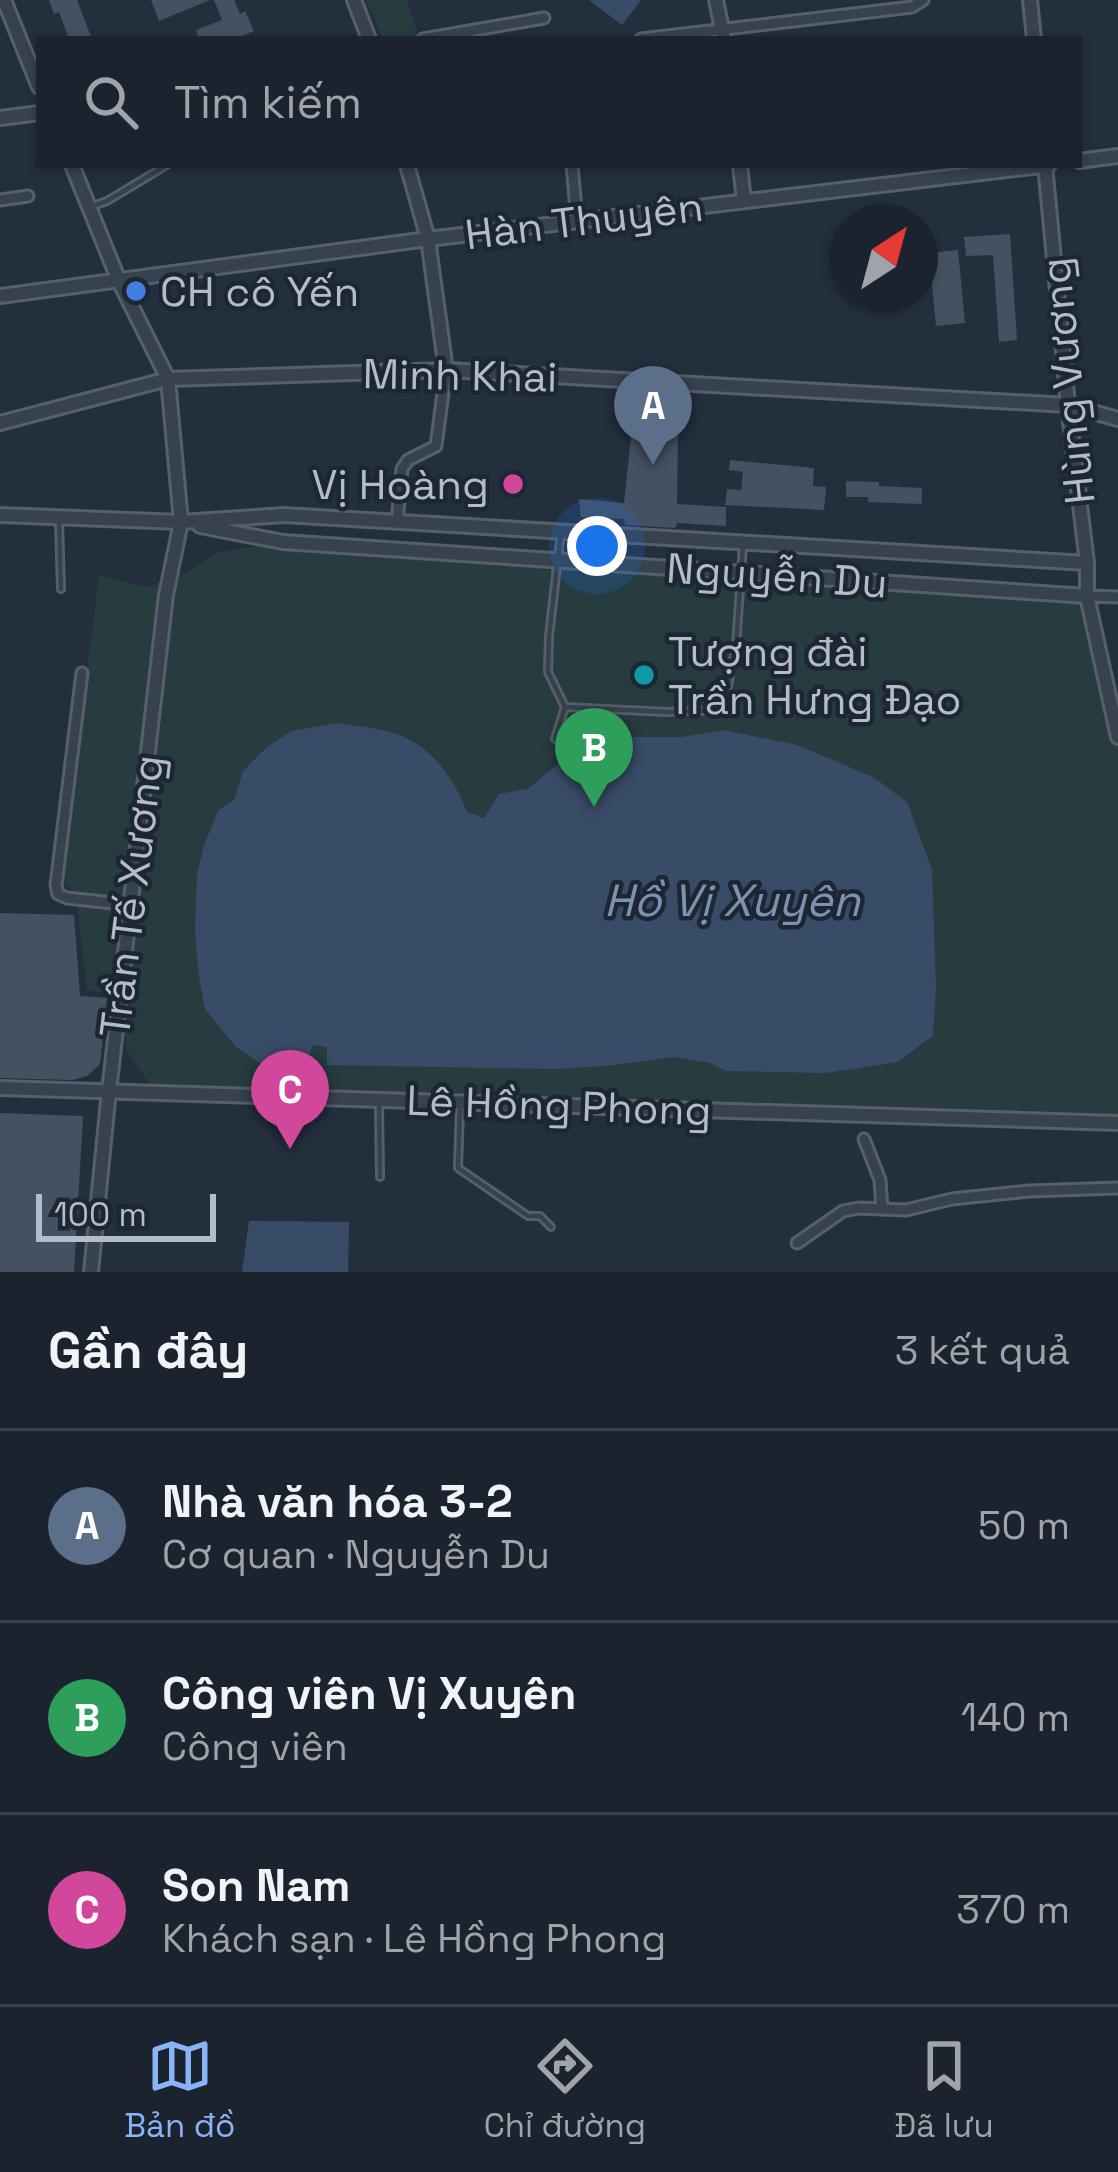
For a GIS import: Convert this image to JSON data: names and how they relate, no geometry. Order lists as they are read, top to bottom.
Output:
{
  "streets": {
    "street": [
      "Hàn Thuyên",
      "Minh Khai",
      "Hùng Vương",
      "Nguyễn Du",
      "Trần Tế Xương",
      "Lê Hồng Phong"
    ]
  },
  "crossings": [
    ["Minh Khai", "Hùng Vương"],
    ["Minh Khai", "Trần Tế Xương"],
    ["Hùng Vương", "Nguyễn Du"],
    ["Nguyễn Du", "Trần Tế Xương"],
    ["Trần Tế Xương", "Lê Hồng Phong"]
  ],
  "water": ["Hồ Vị Xuyên"],
  "places": ["CH cô Yến", "Vị Hoàng", "Tượng đài Trần Hưng Đạo"],
  "scale_bar": "100 m",
  "north": "top right",
  "page": {
    "search": "Tìm kiếm",
    "pins": ["A", "B", "C"],
    "scale": "100 m",
    "heading": ["Gần đây", "3 kết quả"],
    "list": [
      {
        "mark": "A",
        "name": "Nhà văn hóa 3-2",
        "note": "Cơ quan · Nguyễn Du",
        "value": "50 m"
      },
      {
        "mark": "B",
        "name": "Công viên Vị Xuyên",
        "note": "Công viên",
        "value": "140 m"
      },
      {
        "mark": "C",
        "name": "Son Nam",
        "note": "Khách sạn · Lê Hồng Phong",
        "value": "370 m"
      }
    ],
    "nav": ["Bản đồ", "Chỉ đường", "Đã lưu"]
  }
}
